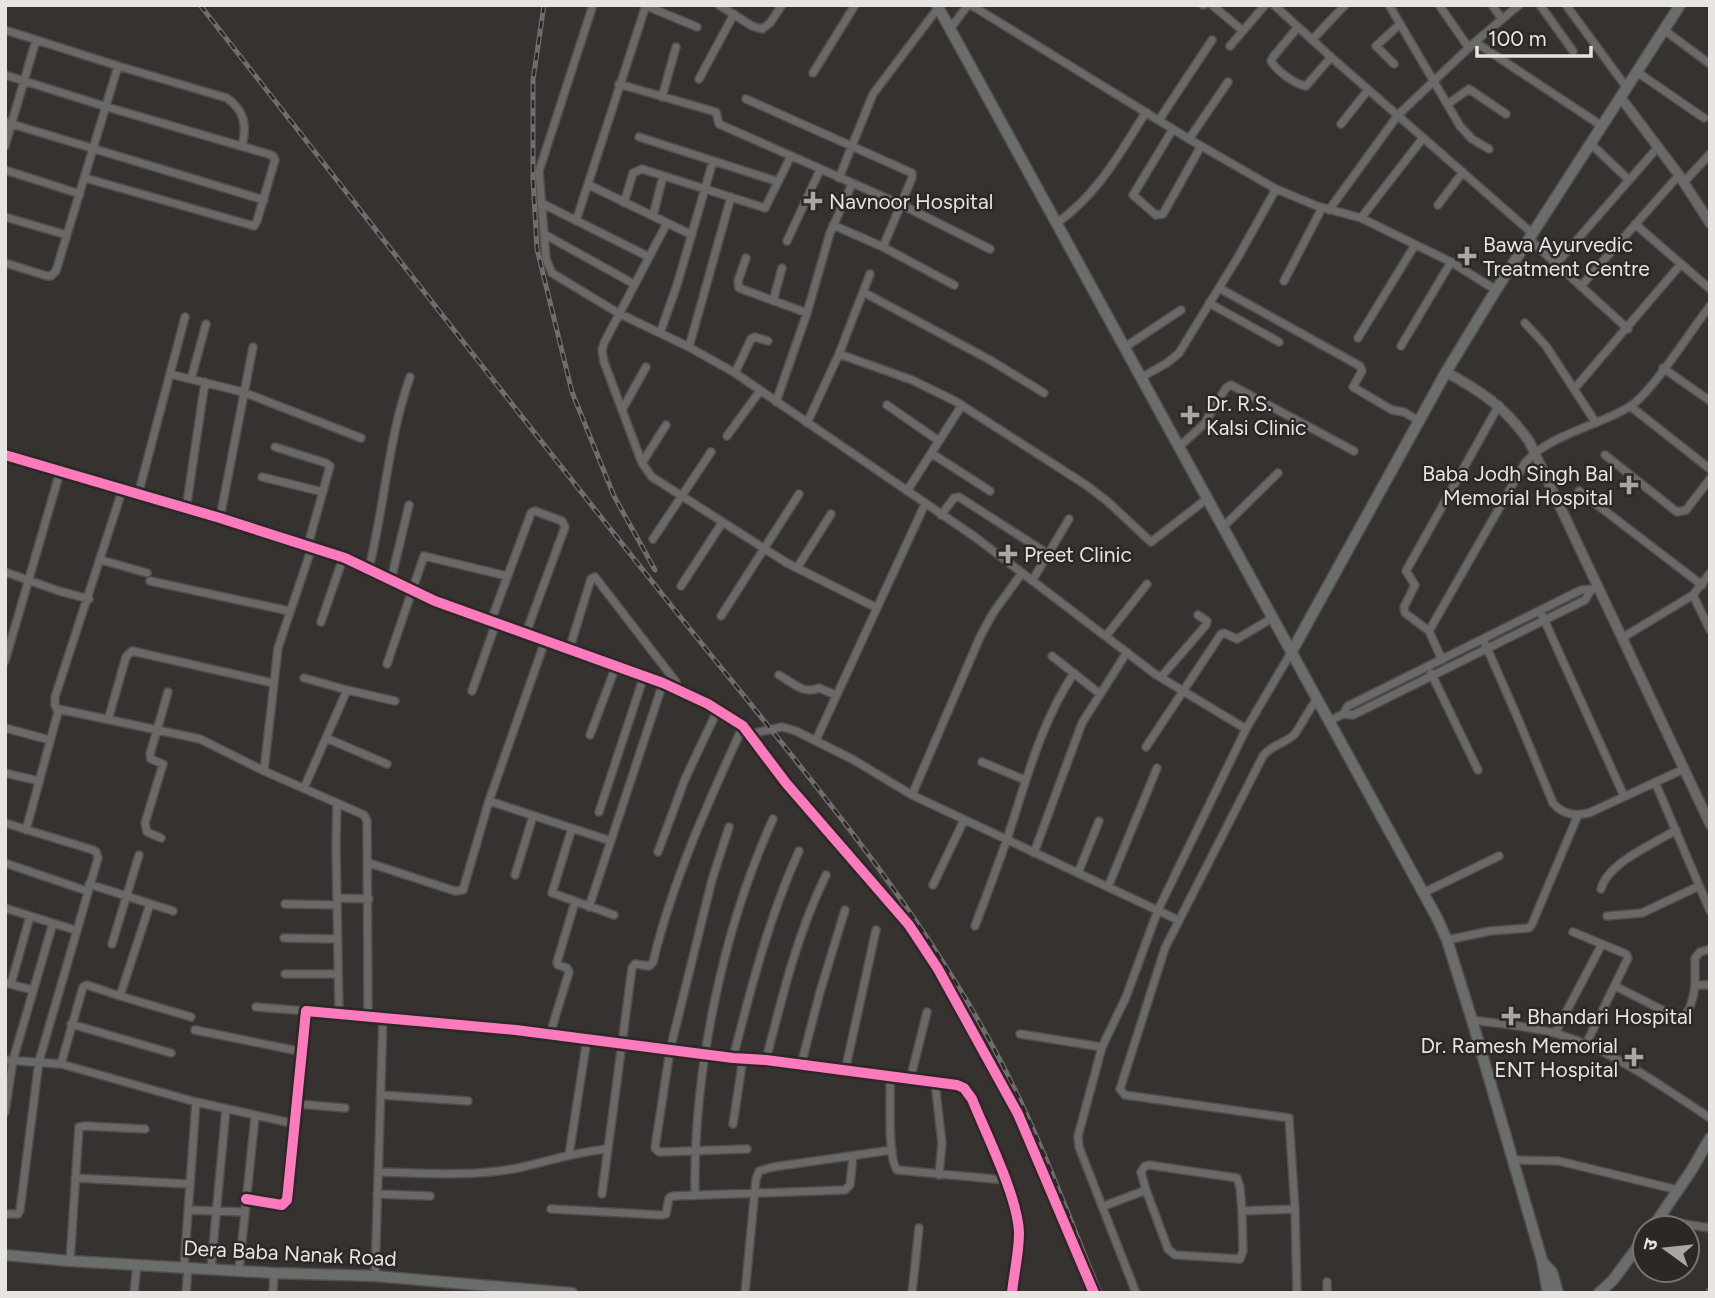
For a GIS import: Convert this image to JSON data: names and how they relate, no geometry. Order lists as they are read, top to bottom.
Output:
{
  "streets": {
    "main road": ["Dera Baba Nanak Road"]
  },
  "places": {
    "health": [
      "Navnoor Hospital",
      "Bawa Ayurvedic Treatment Centre",
      "Dr. R.S. Kalsi Clinic",
      "Baba Jodh Singh Bal Memorial Hospital",
      "Preet Clinic",
      "Bhandari Hospital",
      "Dr. Ramesh Memorial ENT Hospital"
    ]
  },
  "scale_bar": "100 m",
  "north": "left"
}
